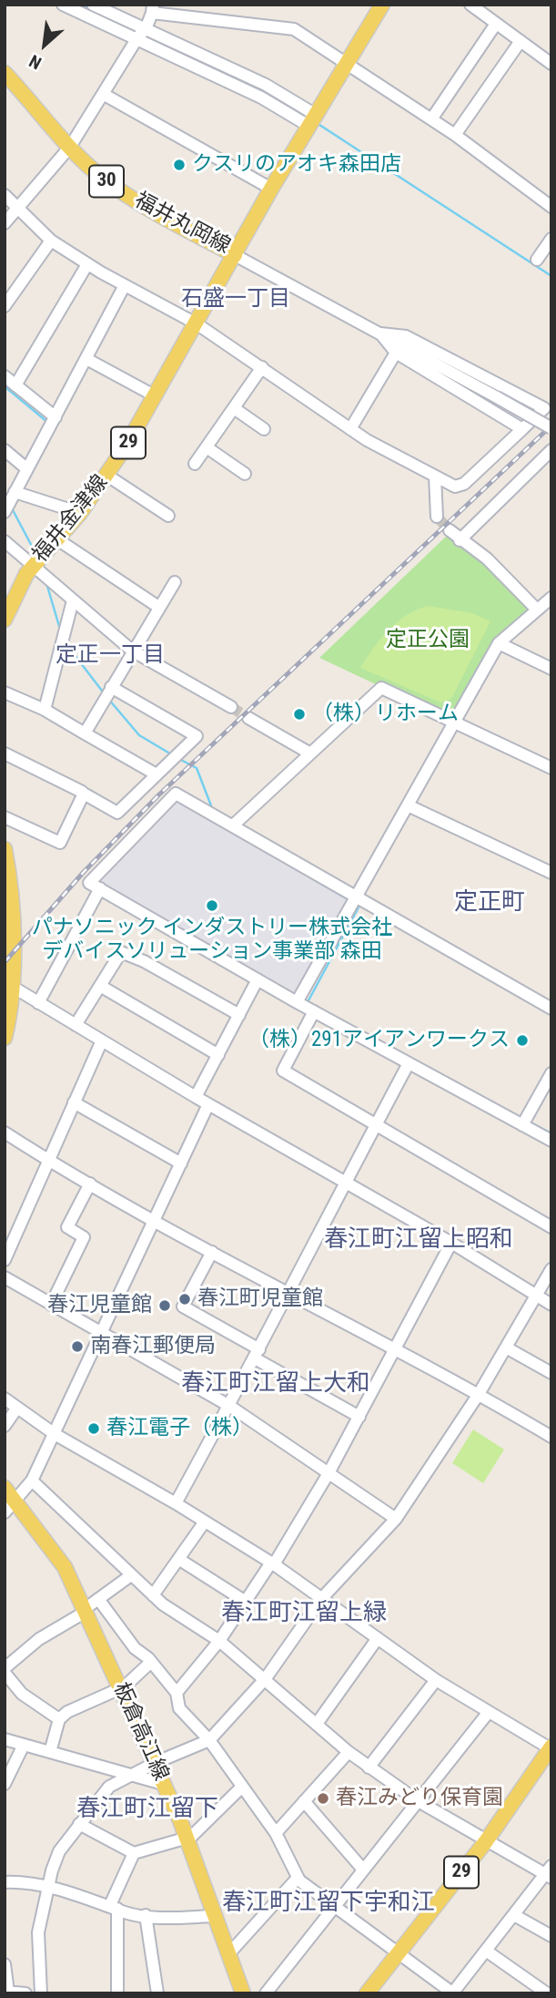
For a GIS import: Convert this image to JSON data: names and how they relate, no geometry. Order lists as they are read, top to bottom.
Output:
{
  "streets": {
    "main road": [
      "30",
      "福井丸岡線",
      "29",
      "福井金津線",
      "板倉高江線"
    ]
  },
  "crossings": [
    ["福井丸岡線", "福井金津線"]
  ],
  "districts": [
    "石盛一丁目",
    "定正一丁目",
    "定正町",
    "春江町江留上昭和",
    "春江町江留上大和",
    "春江町江留上緑",
    "春江町江留下",
    "春江町江留下宇和江"
  ],
  "parks": ["定正公園"],
  "places": [
    "クスリのアオキ森田店",
    "（株）リホーム",
    "パナソニック インダストリー株式会社 デバイスソリューション事業部 森田",
    "（株）291アイアンワークス",
    "春江町児童館",
    "春江児童館",
    "南春江郵便局",
    "春江電子（株）",
    "春江みどり保育園"
  ],
  "north": "bottom left"
}
